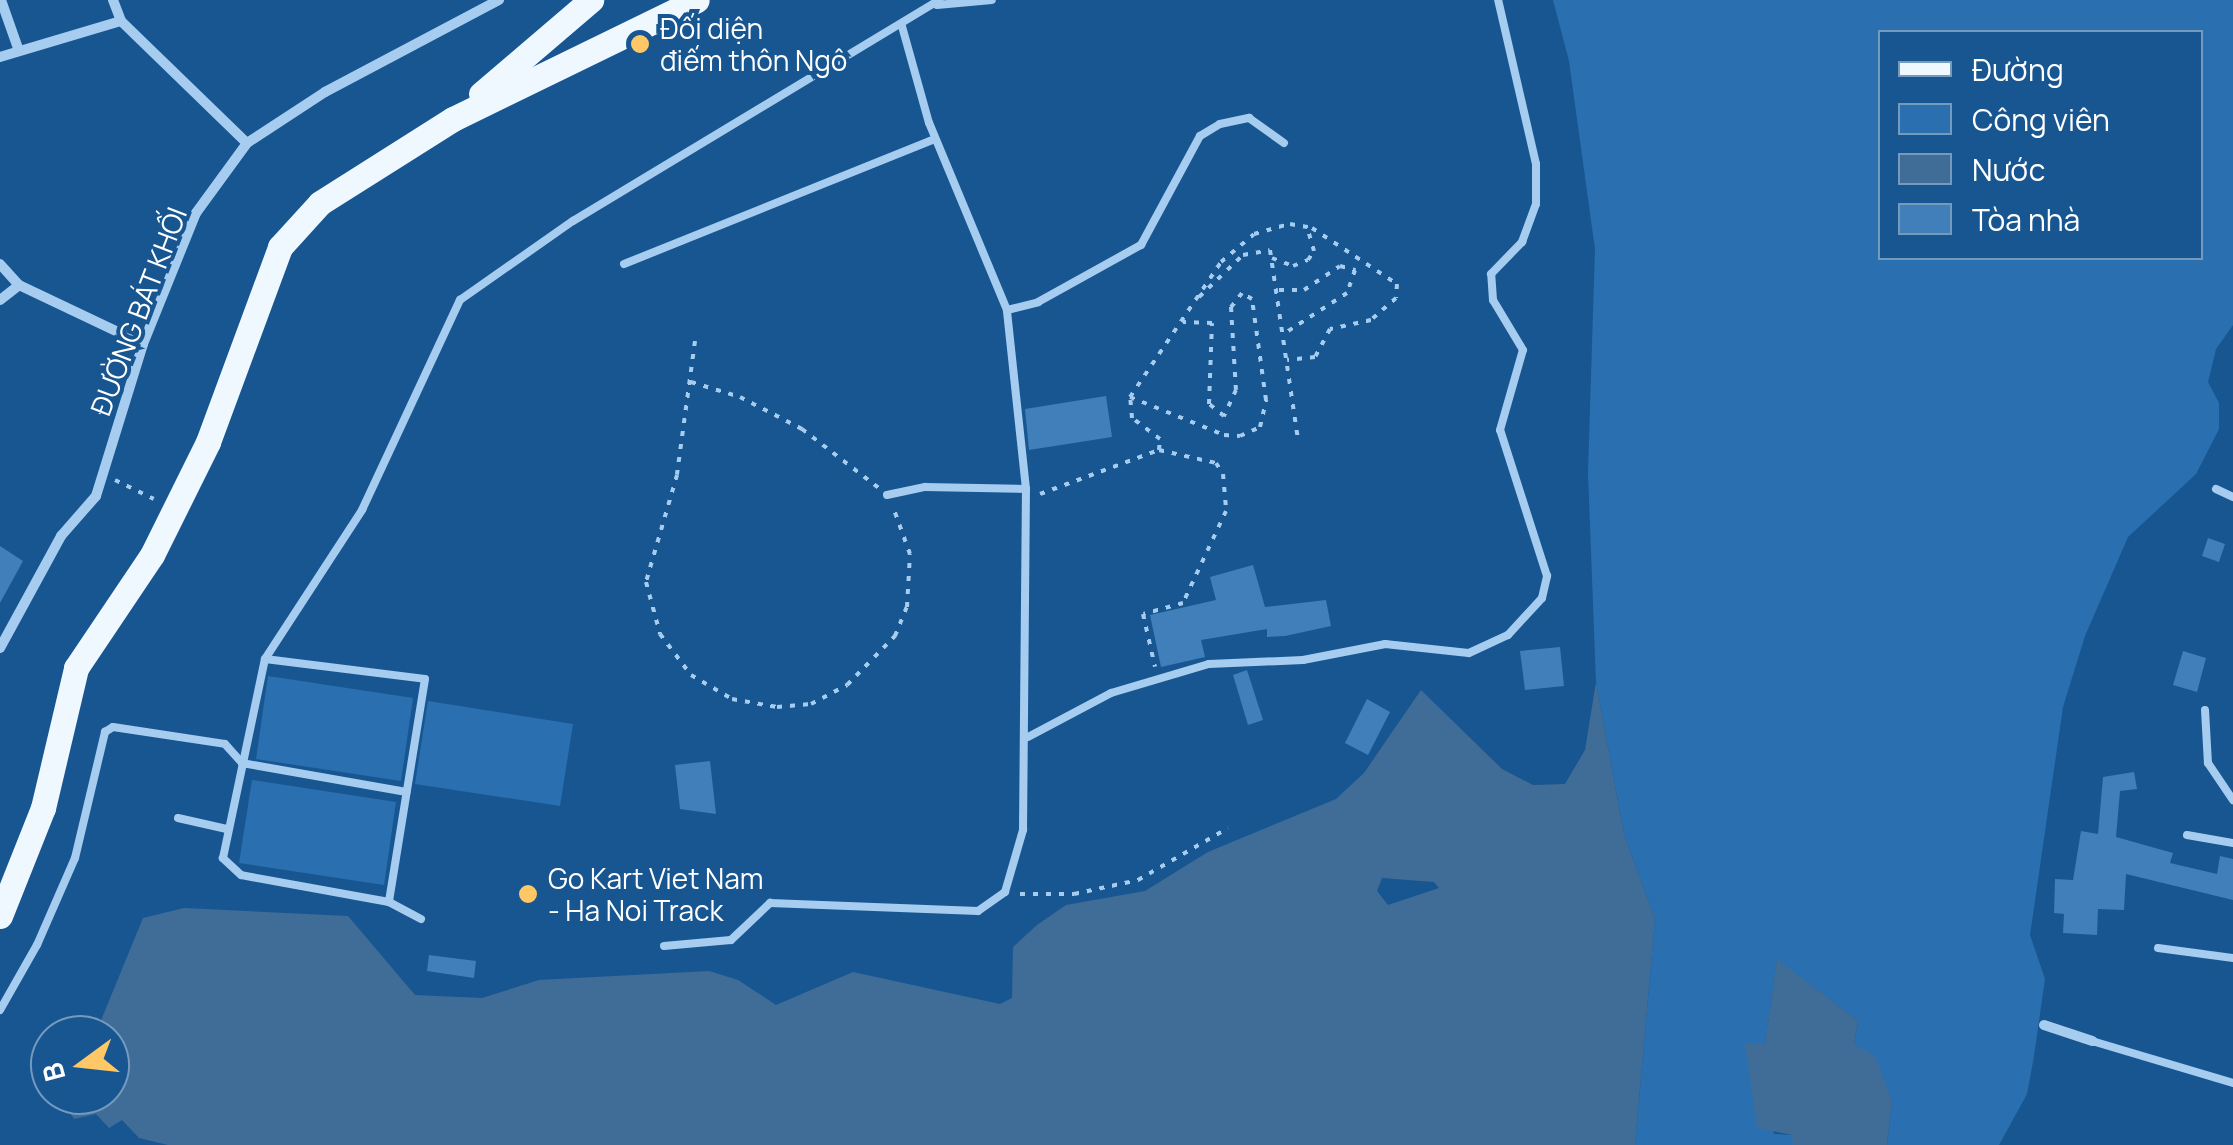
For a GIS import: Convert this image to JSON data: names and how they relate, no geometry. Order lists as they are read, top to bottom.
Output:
{
  "streets": {
    "street": ["ĐƯỜNG BÁT KHỐI"]
  },
  "places": ["Đối diện điếm thôn Ngô", "Go Kart Viet Nam - Ha Noi Track"],
  "legend": [
    "Đường",
    "Công viên",
    "Nước",
    "Tòa nhà"
  ],
  "north": "left"
}
